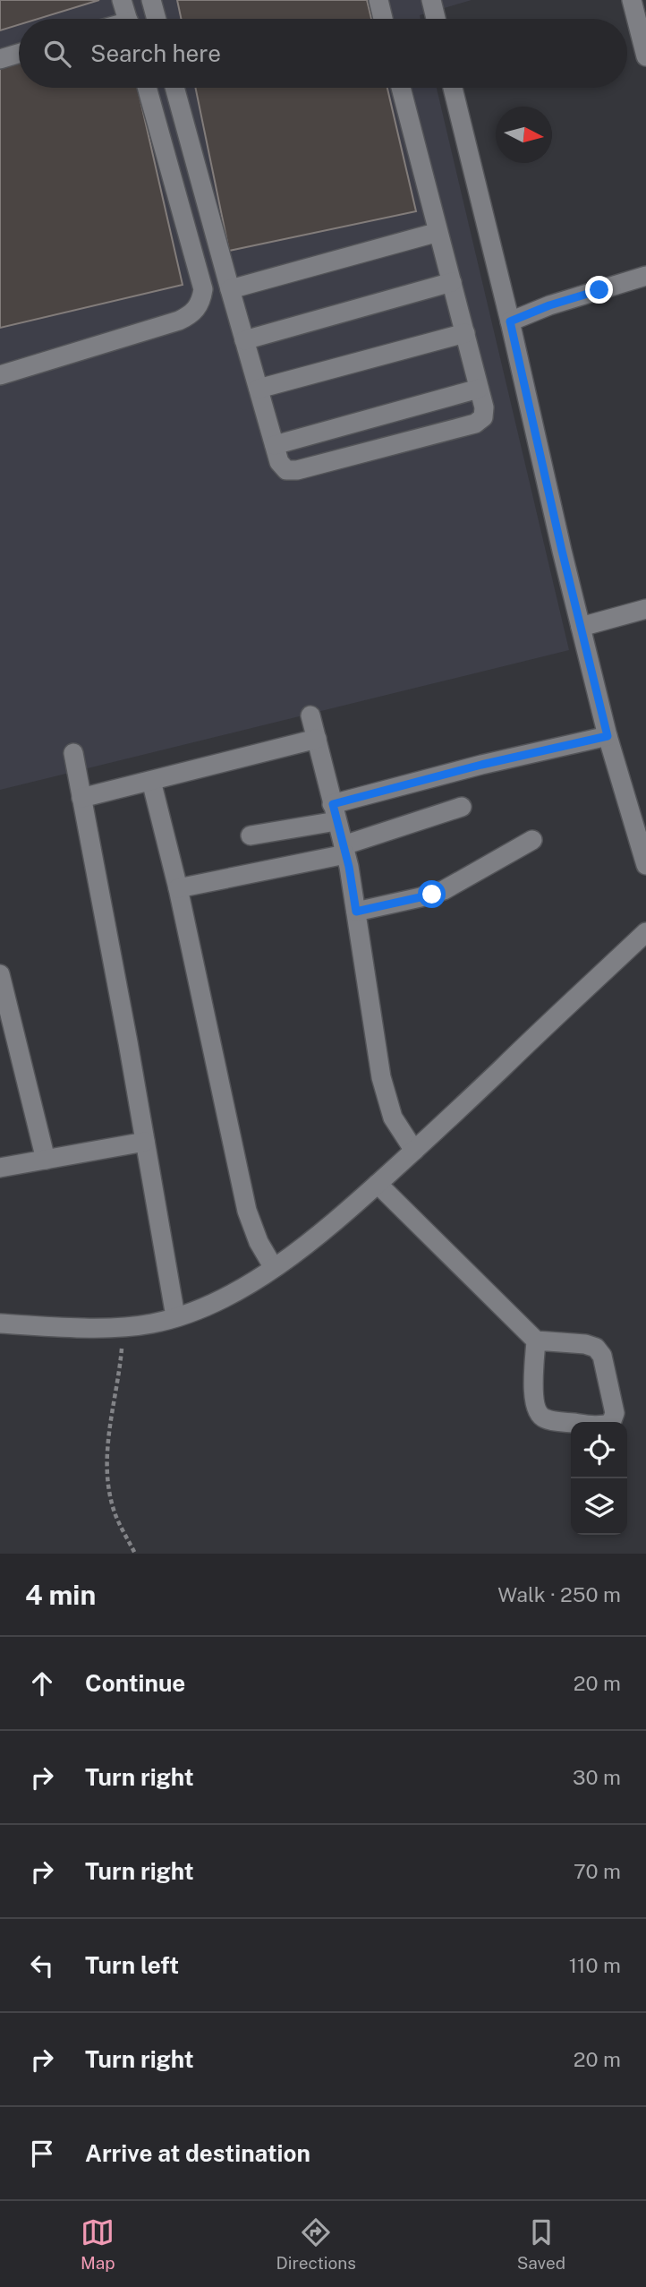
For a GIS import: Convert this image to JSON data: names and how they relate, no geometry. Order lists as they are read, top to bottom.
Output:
{
  "north": "right",
  "page": {
    "search": "Search here",
    "heading": ["4 min", "Walk · 250 m"],
    "list": [
      ["Continue", "20 m"],
      ["Turn right", "30 m"],
      ["Turn right", "70 m"],
      ["Turn left", "110 m"],
      ["Turn right", "20 m"],
      "Arrive at destination"
    ],
    "nav": ["Map", "Directions", "Saved"]
  }
}
